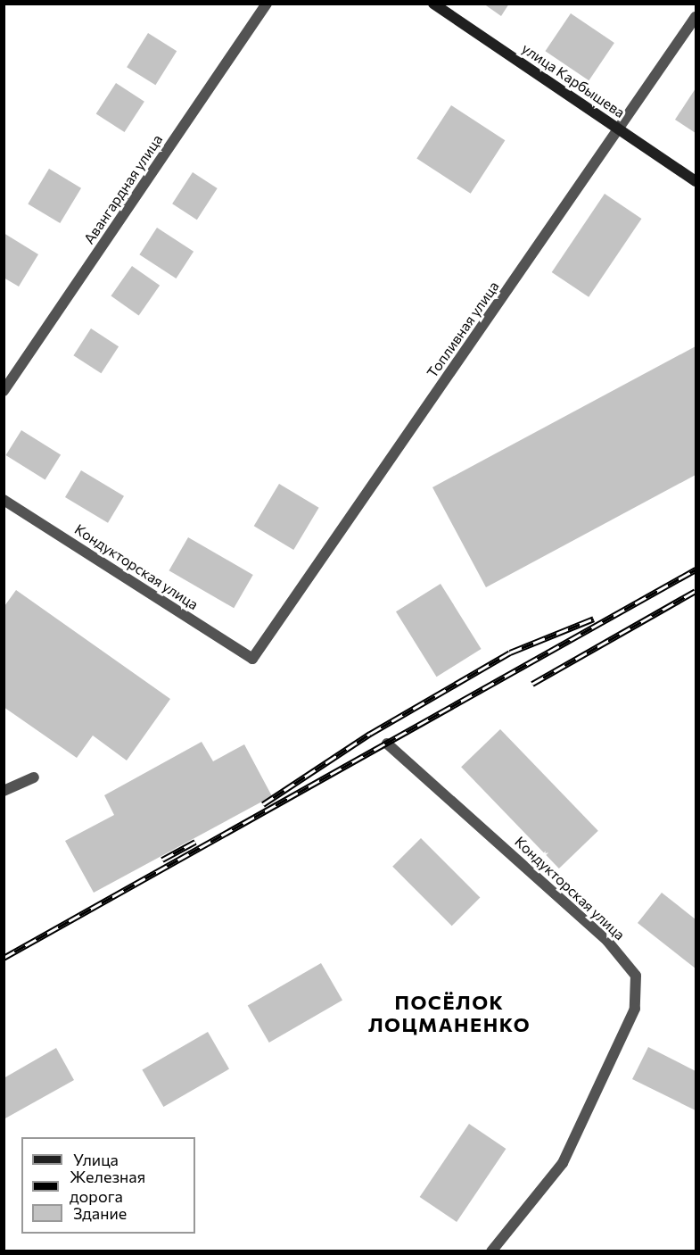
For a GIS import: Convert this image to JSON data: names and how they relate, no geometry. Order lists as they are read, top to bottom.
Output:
{
  "streets": {
    "street": [
      "улица Карбышева",
      "Авангардная улица",
      "Топливная улица",
      "Кондукторская улица"
    ]
  },
  "crossings": [
    ["улица Карбышева", "Топливная улица"],
    ["Топливная улица", "Кондукторская улица"]
  ],
  "districts": ["ПОСЁЛОК ЛОЦМАНЕНКО"],
  "legend": ["Улица", "Железная дорога", "Здание"]
}
